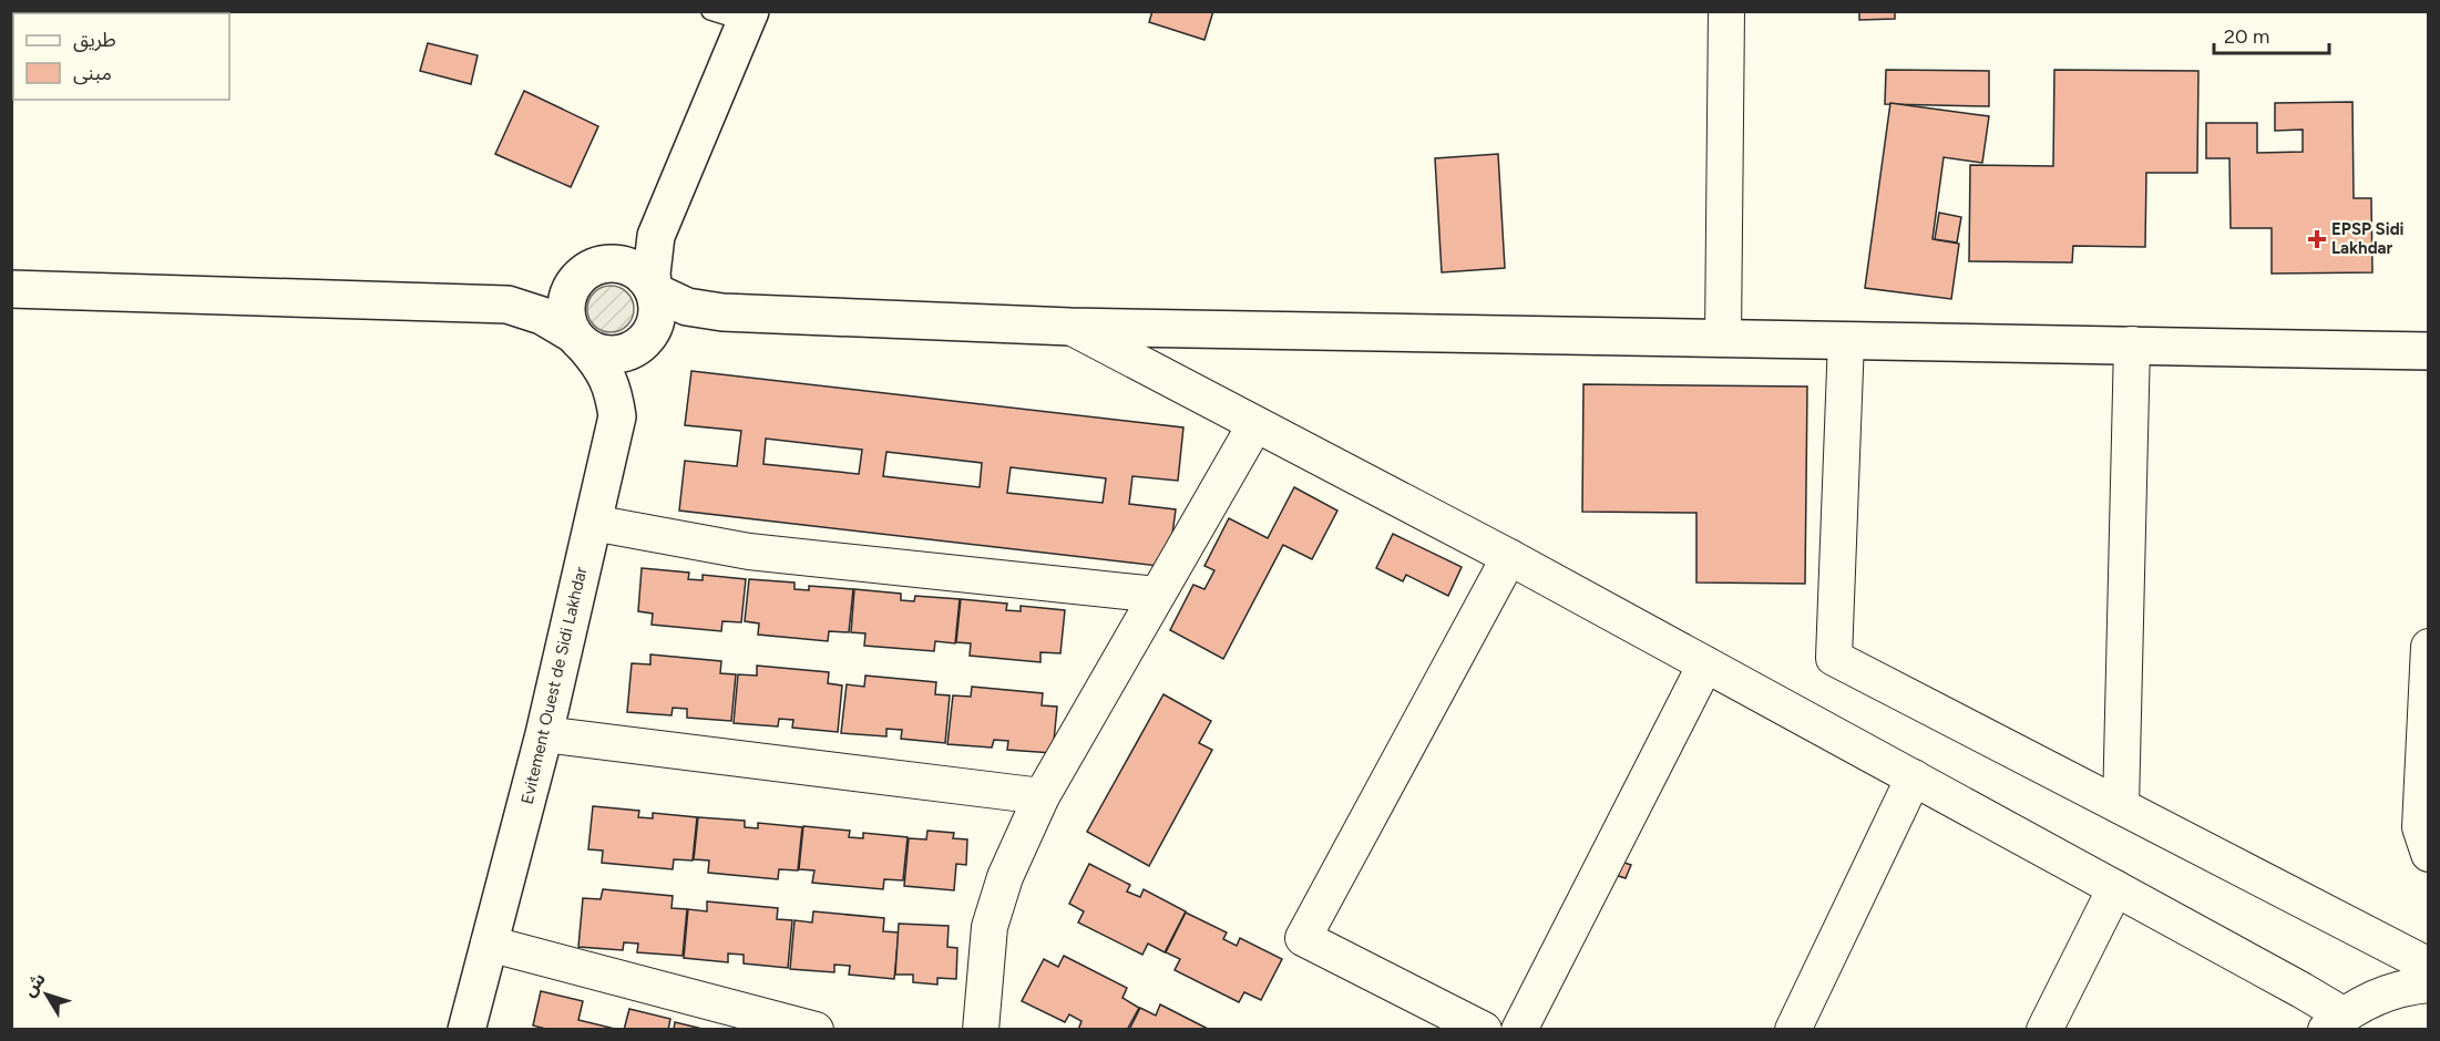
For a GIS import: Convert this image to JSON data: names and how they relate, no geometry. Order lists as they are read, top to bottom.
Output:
{
  "streets": {
    "main road": ["Evitement Ouest de Sidi Lakhdar"]
  },
  "places": {
    "health": ["EPSP Sidi Lakhdar"]
  },
  "legend": ["طريق", "مبنى"],
  "scale_bar": "20 m",
  "north": "top left"
}
